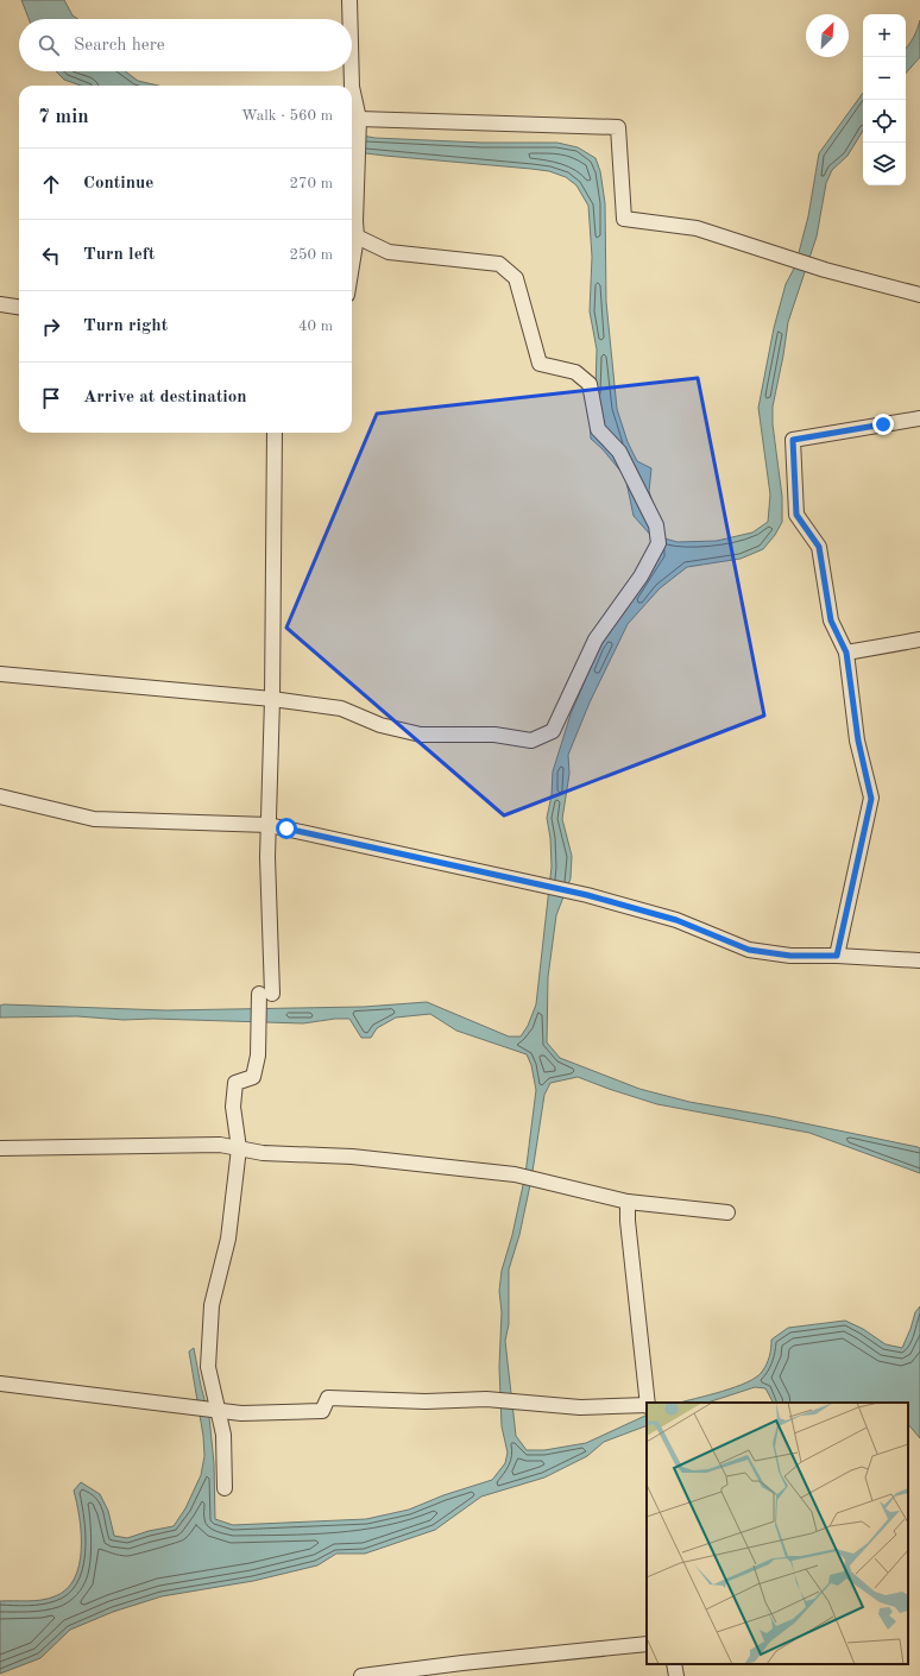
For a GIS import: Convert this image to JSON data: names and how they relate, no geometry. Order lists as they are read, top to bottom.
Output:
{
  "north": "top right",
  "page": {
    "map_buttons": ["+", "−"],
    "search": "Search here",
    "heading": ["7 min", "Walk · 560 m"],
    "list": [
      ["Continue", "270 m"],
      ["Turn left", "250 m"],
      ["Turn right", "40 m"],
      "Arrive at destination"
    ]
  }
}
